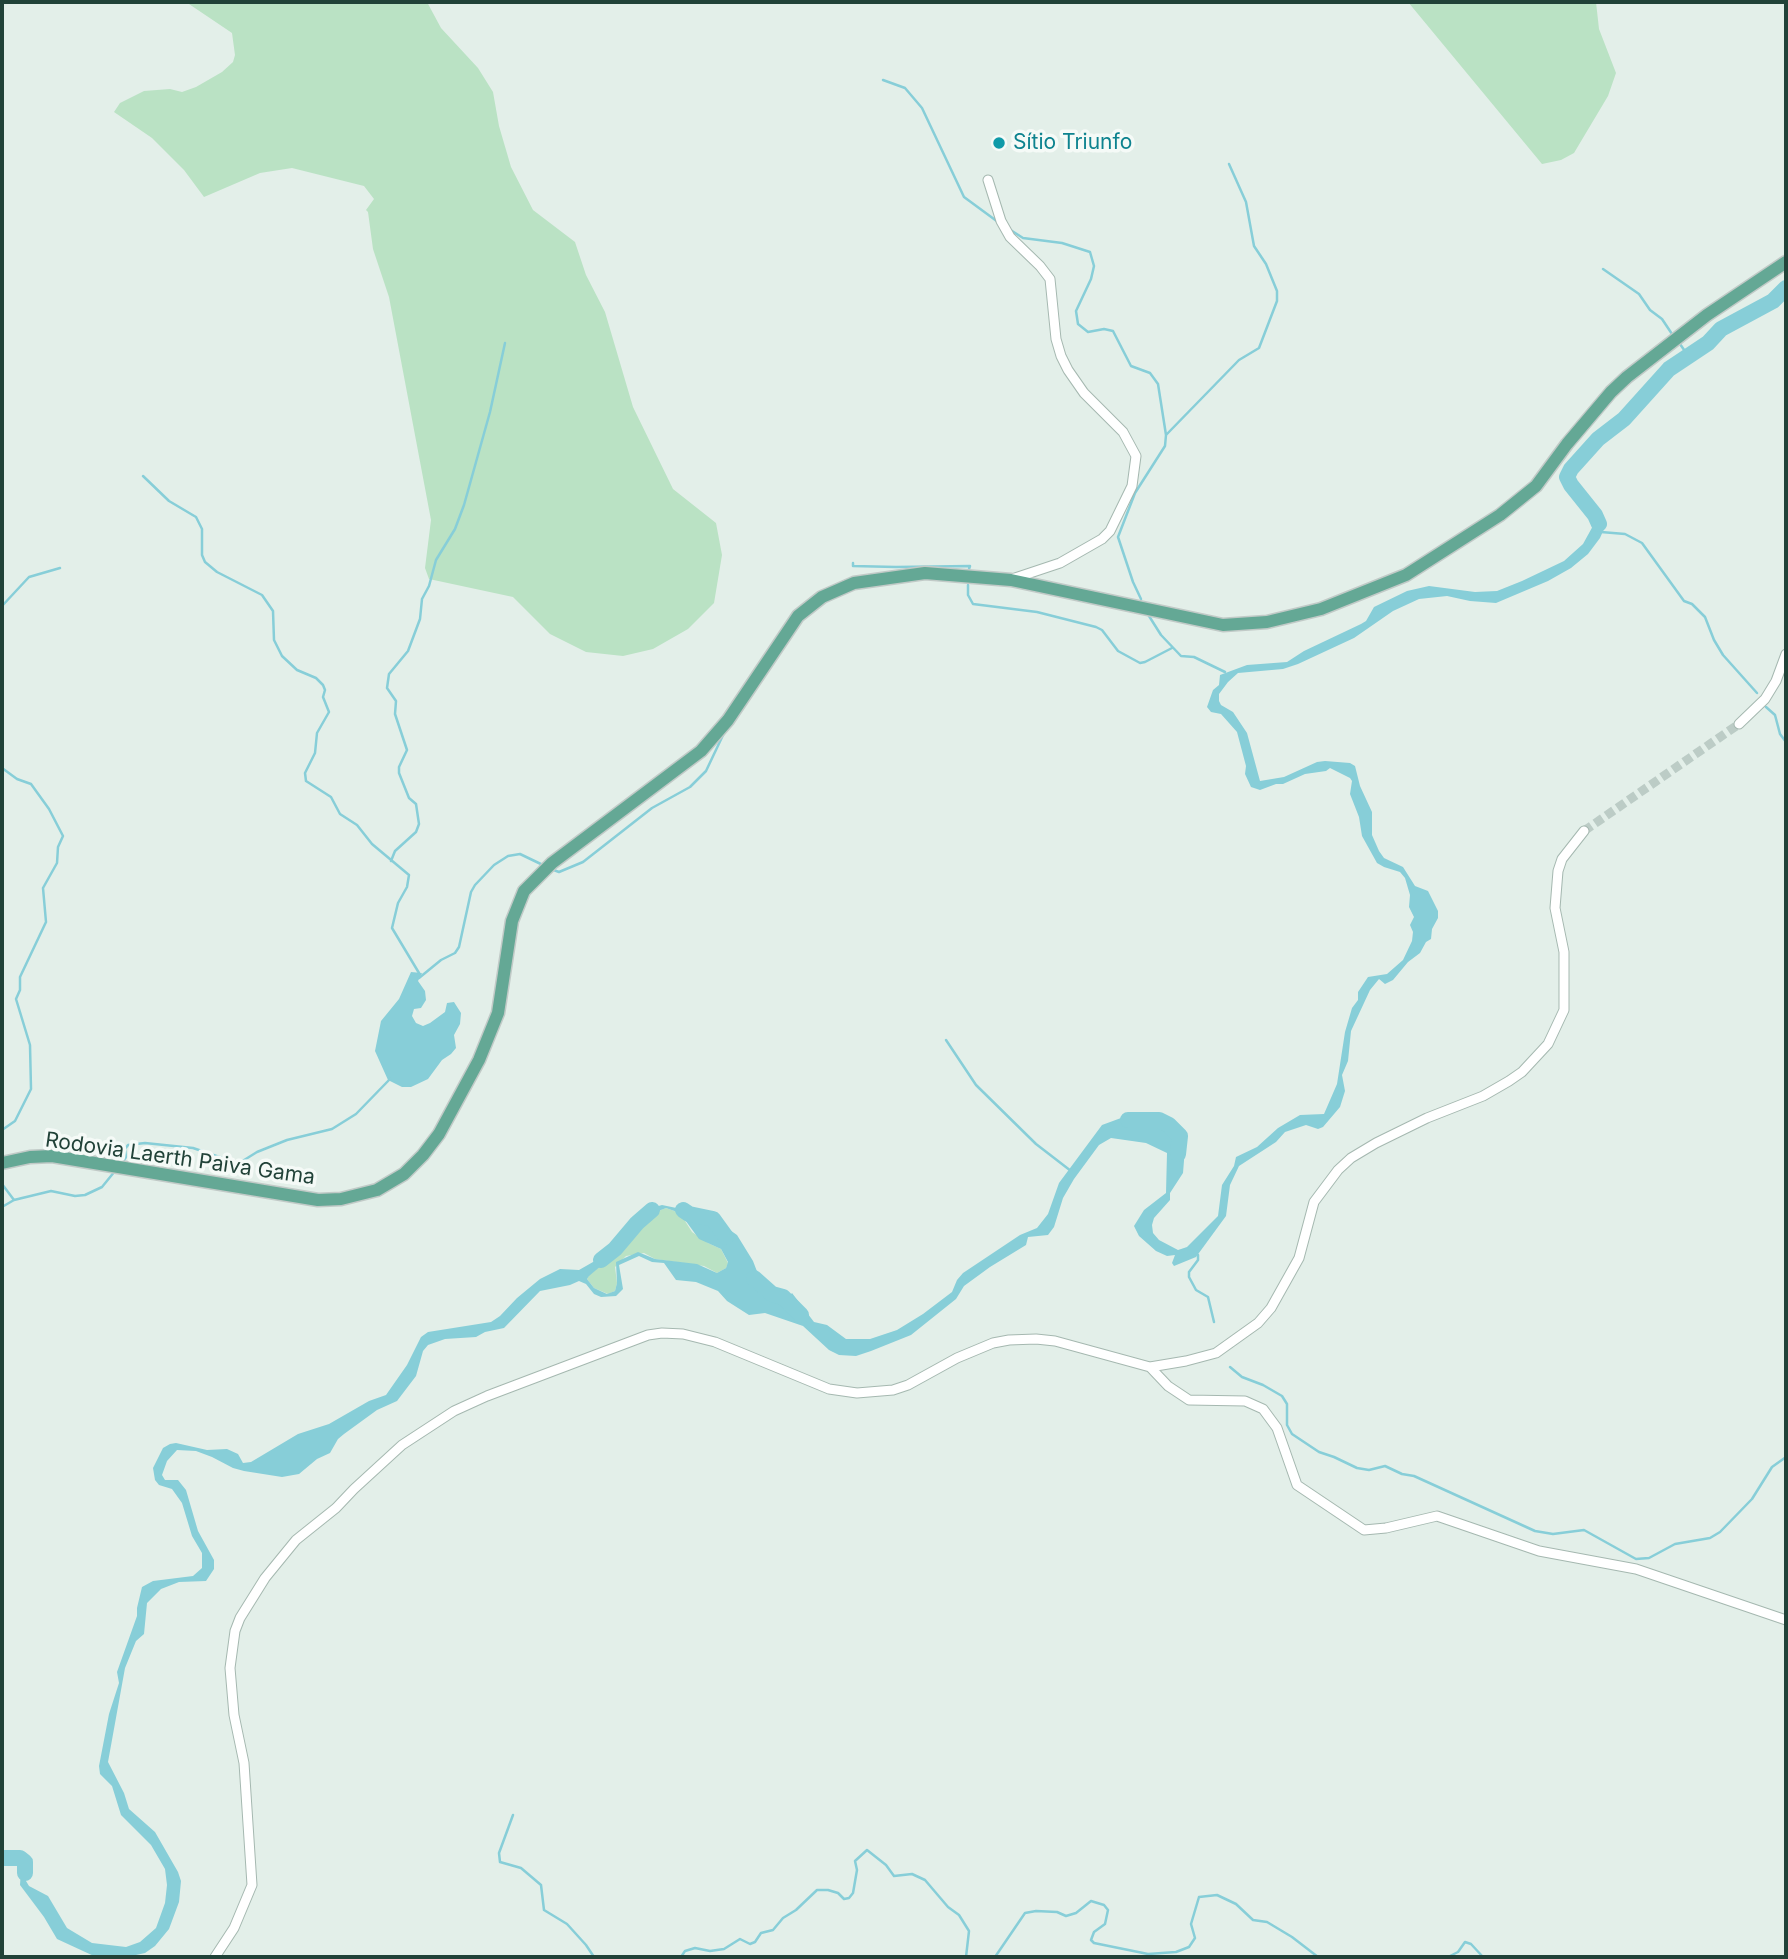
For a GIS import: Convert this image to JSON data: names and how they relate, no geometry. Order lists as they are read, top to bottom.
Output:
{
  "streets": {
    "main road": ["Rodovia Laerth Paiva Gama"]
  },
  "places": ["Sítio Triunfo"]
}
